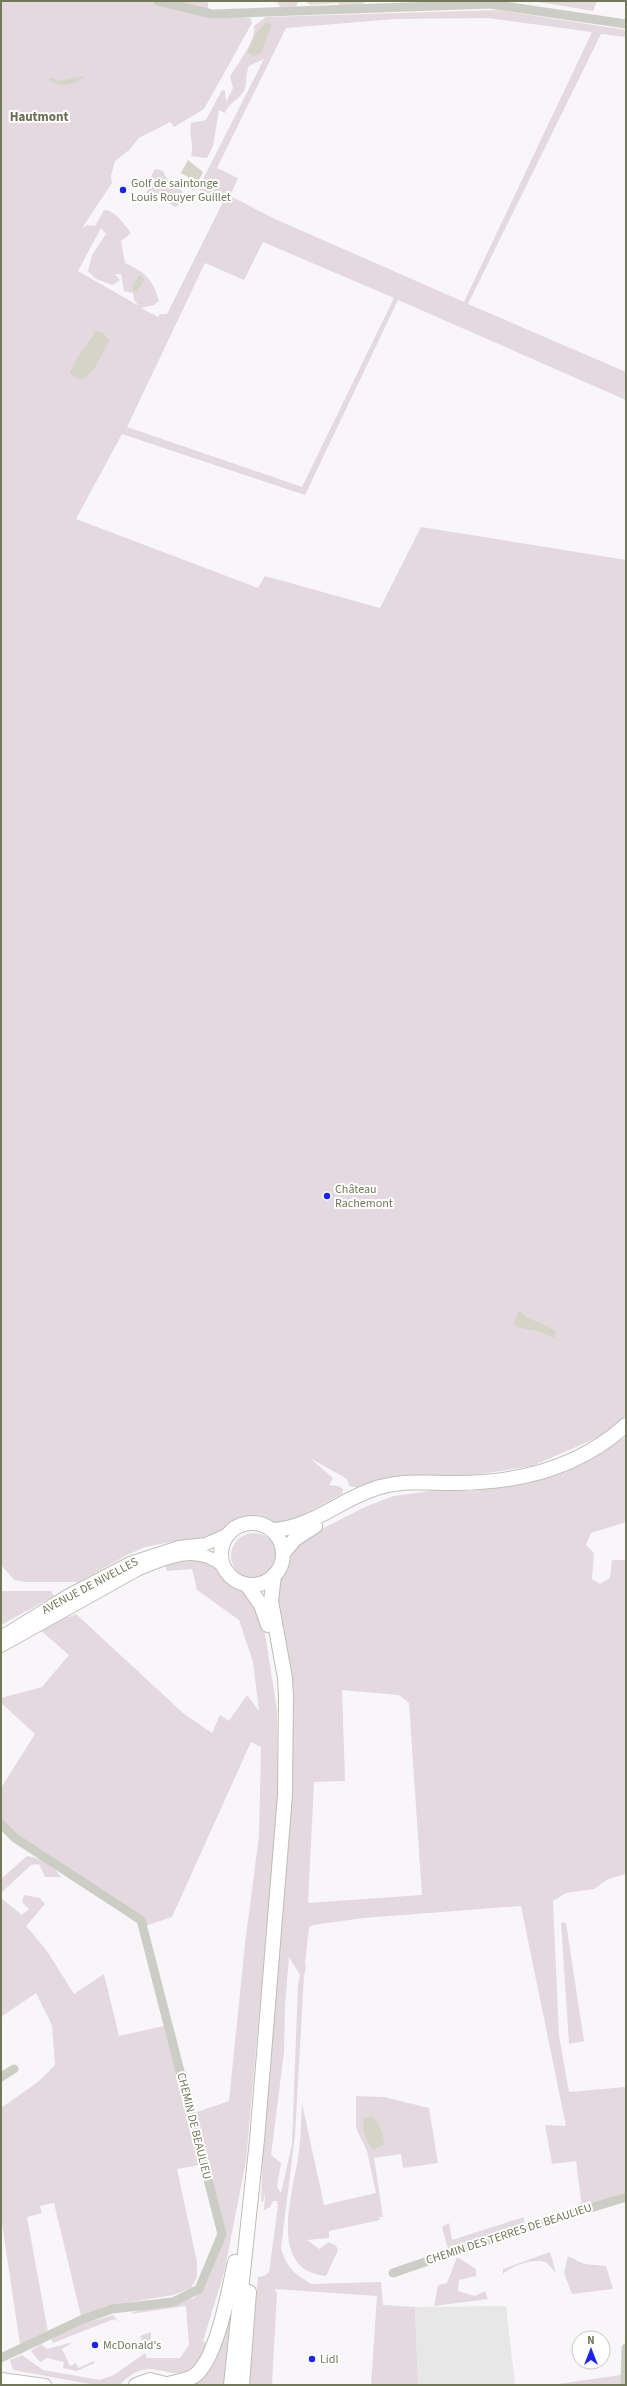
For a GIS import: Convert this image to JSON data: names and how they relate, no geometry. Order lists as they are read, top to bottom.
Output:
{
  "streets": {
    "main road": ["AVENUE DE NIVELLES"],
    "street": ["CHEMIN DE BEAULIEU", "CHEMIN DES TERRES DE BEAULIEU"]
  },
  "districts": ["Hautmont"],
  "places": [
    "Golf de saintonge Louis Rouyer Guillet",
    "Château Rachemont",
    "McDonald's",
    "Lidl"
  ],
  "north": "top"
}
